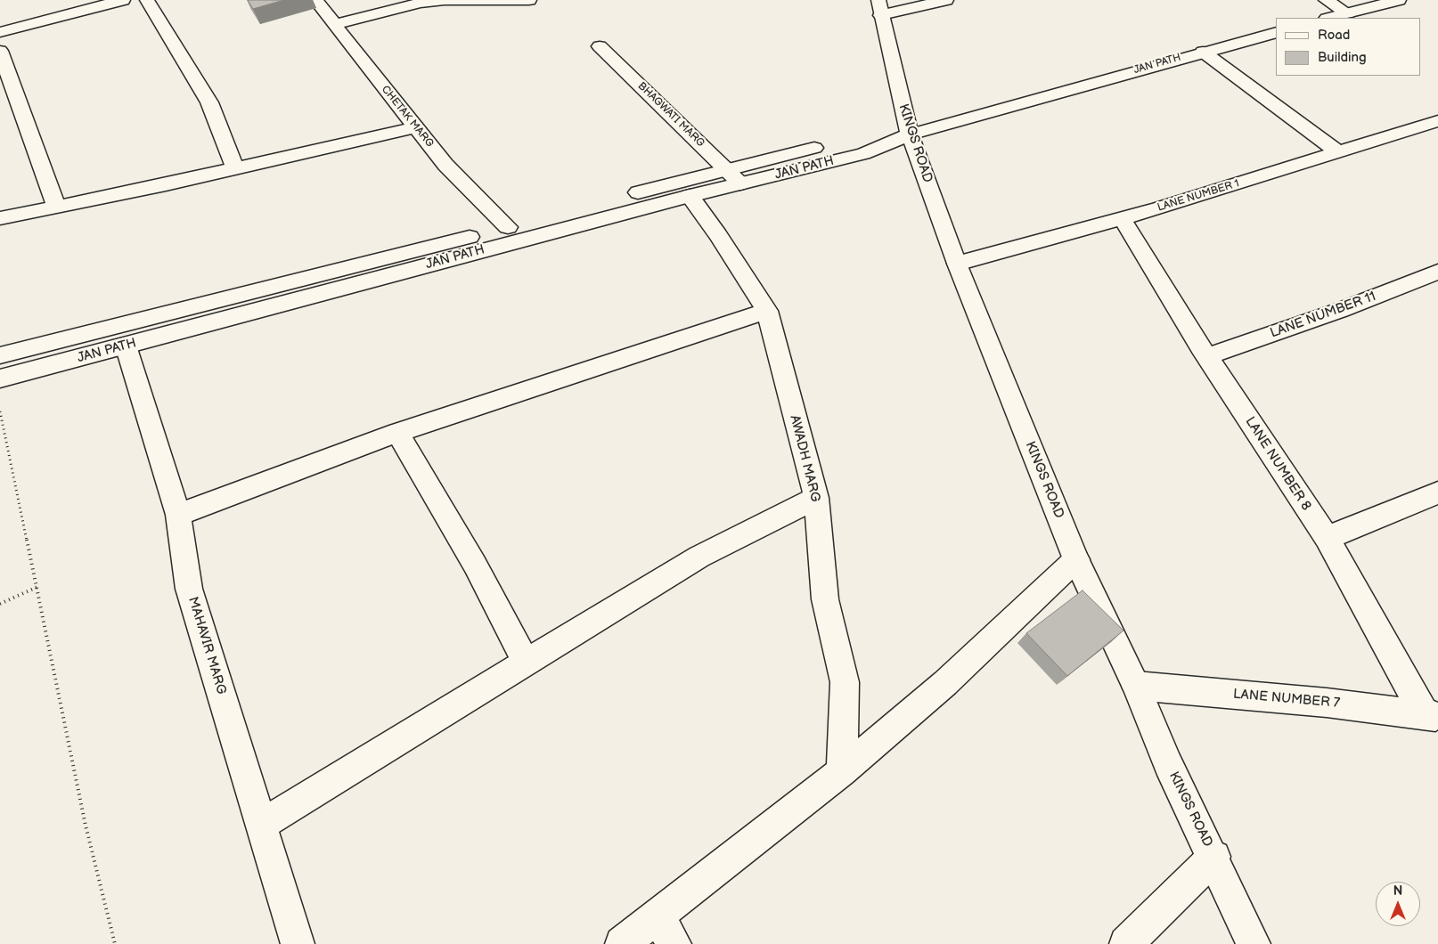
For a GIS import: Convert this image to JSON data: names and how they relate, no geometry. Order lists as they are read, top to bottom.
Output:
{
  "streets": {
    "street": [
      "JAN PATH",
      "BHAGWATI MARG",
      "CHETAK MARG",
      "KINGS ROAD",
      "LANE NUMBER 1",
      "LANE NUMBER 11",
      "AWADH MARG",
      "LANE NUMBER 8",
      "MAHAVIR MARG",
      "LANE NUMBER 7"
    ]
  },
  "crossings": [
    ["JAN PATH", "BHAGWATI MARG"],
    ["JAN PATH", "CHETAK MARG"],
    ["JAN PATH", "KINGS ROAD"],
    ["JAN PATH", "AWADH MARG"],
    ["JAN PATH", "MAHAVIR MARG"],
    ["KINGS ROAD", "LANE NUMBER 1"],
    ["KINGS ROAD", "LANE NUMBER 7"],
    ["LANE NUMBER 1", "LANE NUMBER 8"],
    ["LANE NUMBER 11", "LANE NUMBER 8"],
    ["LANE NUMBER 8", "LANE NUMBER 7"]
  ],
  "legend": ["Road", "Building"],
  "north": "top"
}
